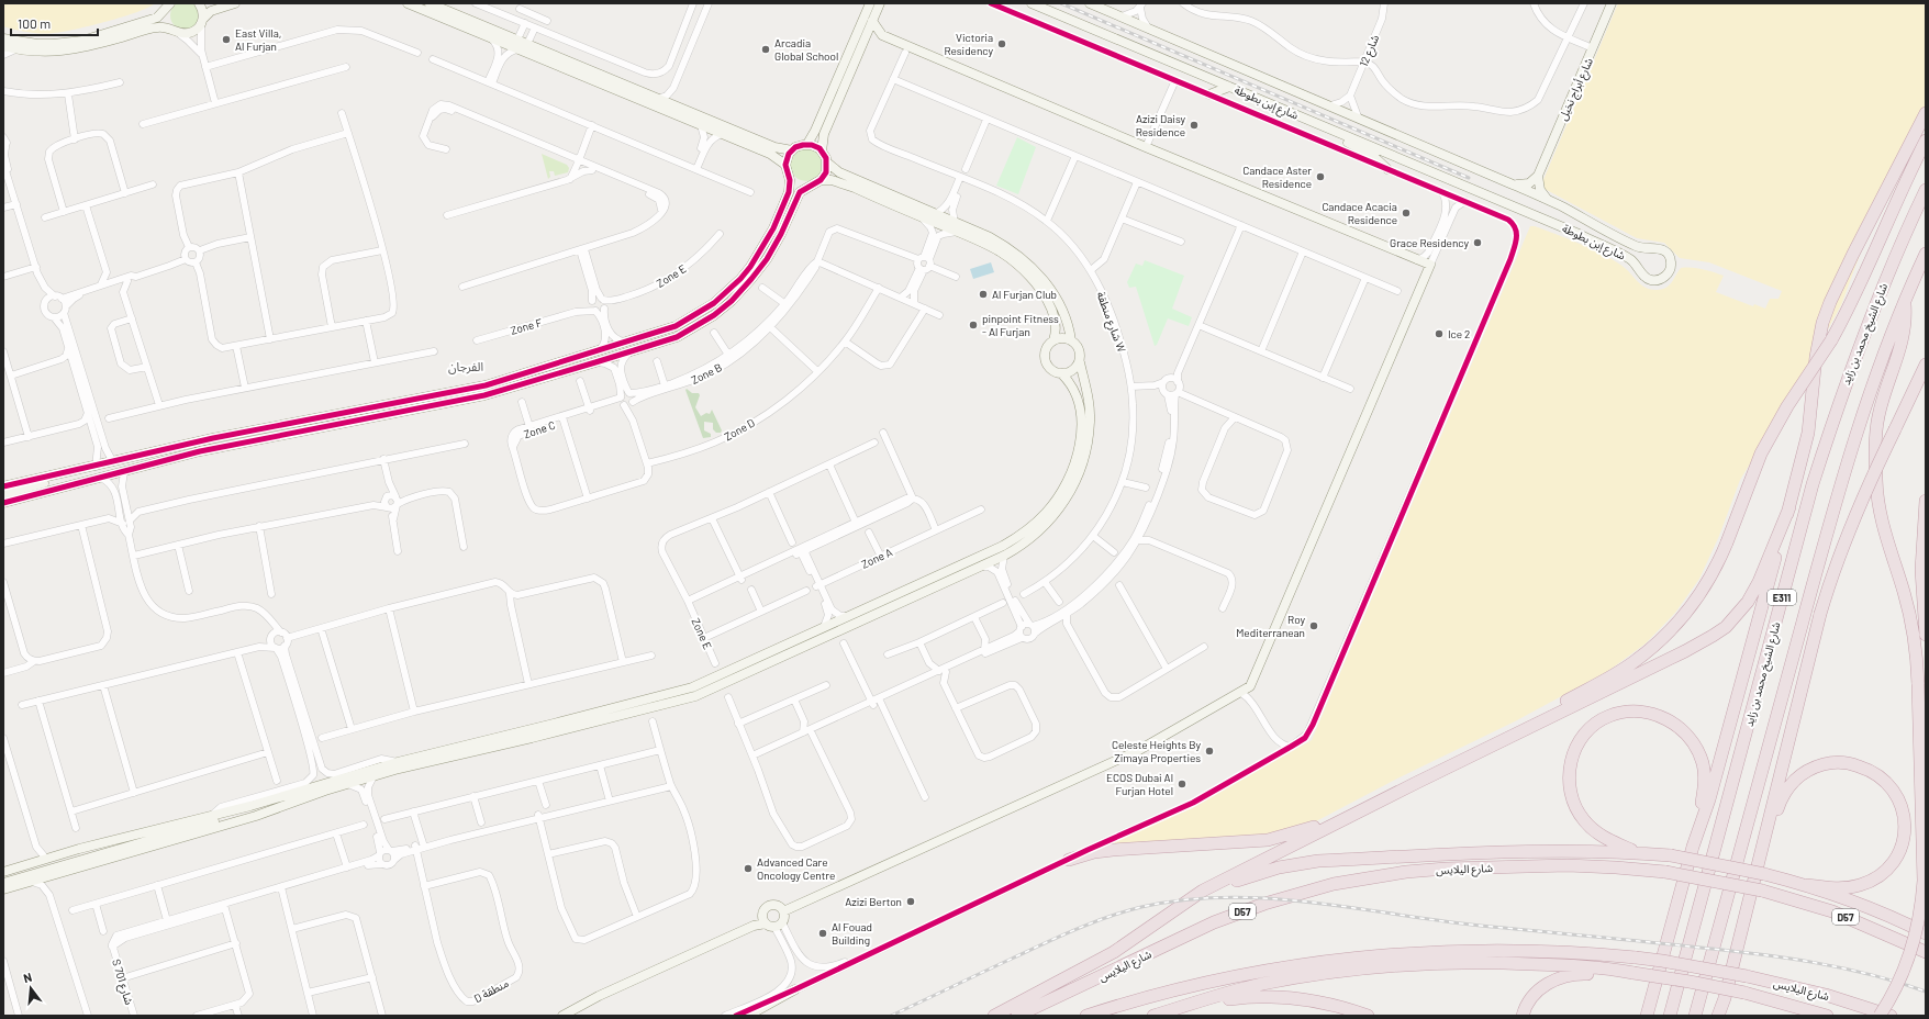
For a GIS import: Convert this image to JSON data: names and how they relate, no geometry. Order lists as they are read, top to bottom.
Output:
{
  "streets": {
    "highway": [
      "شارع الشيخ محمد بن زايد",
      "E311",
      "شارع اليلايس",
      "D57"
    ],
    "street": [
      "شارع 12",
      "شارع أبراج نخيل",
      "شارع إبن بطوطة",
      "Zone E",
      "شارع منطقة W",
      "Zone F",
      "Zone B",
      "Zone C",
      "Zone D",
      "Zone A",
      "S 701 شارع",
      "D منطقة"
    ]
  },
  "crossings": [
    ["Zone B", "Zone C"]
  ],
  "districts": ["الفرجان"],
  "places": [
    "East Villa, Al Furjan",
    "Victoria Residency",
    "Arcadia Global School",
    "Azizi Daisy Residence",
    "Candace Aster Residence",
    "Candace Acacia Residence",
    "Grace Residency",
    "Al Furjan Club",
    "pinpoint Fitness - Al Furjan",
    "Ice 2",
    "Roy Mediterranean",
    "Celeste Heights By Zimaya Properties",
    "ECOS Dubai Al Furjan Hotel",
    "Advanced Care Oncology Centre",
    "Azizi Berton",
    "Al Fouad Building"
  ],
  "scale_bar": "100 m",
  "north": "top"
}
